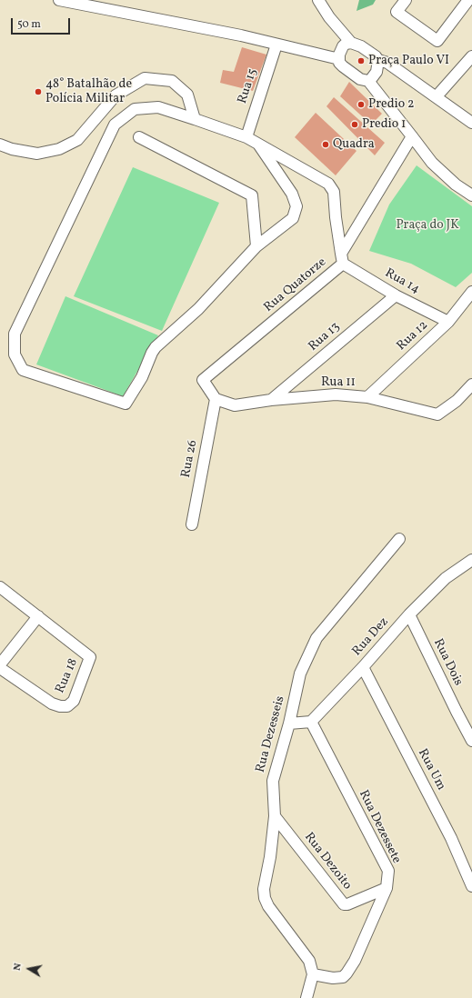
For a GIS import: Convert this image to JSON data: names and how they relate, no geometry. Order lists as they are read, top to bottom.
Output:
{
  "streets": {
    "street": [
      "Rua 15",
      "Rua 14",
      "Rua Quatorze",
      "Rua 12",
      "Rua 13",
      "Rua 11",
      "Rua 26",
      "Rua Dez",
      "Rua Dois",
      "Rua 18",
      "Rua Dezesseis",
      "Rua Um",
      "Rua Dezessete",
      "Rua Dezoito"
    ]
  },
  "crossings": [
    ["Rua 14", "Rua Quatorze"],
    ["Rua 14", "Rua 12"],
    ["Rua 14", "Rua 13"],
    ["Rua Quatorze", "Rua 11"],
    ["Rua Quatorze", "Rua 26"],
    ["Rua 12", "Rua 11"],
    ["Rua 13", "Rua 11"],
    ["Rua 11", "Rua 26"],
    ["Rua Dez", "Rua Dois"],
    ["Rua Dez", "Rua Um"],
    ["Rua Dez", "Rua Dezessete"],
    ["Rua Dezesseis", "Rua Dezessete"],
    ["Rua Dezesseis", "Rua Dezoito"],
    ["Rua Dezessete", "Rua Dezoito"]
  ],
  "parks": ["Praça do JK"],
  "places": [
    "Praça Paulo VI",
    "48° Batalhão de Polícia Militar",
    "Predio 2",
    "Predio 1",
    "Quadra"
  ],
  "scale_bar": "50 m",
  "north": "left"
}
